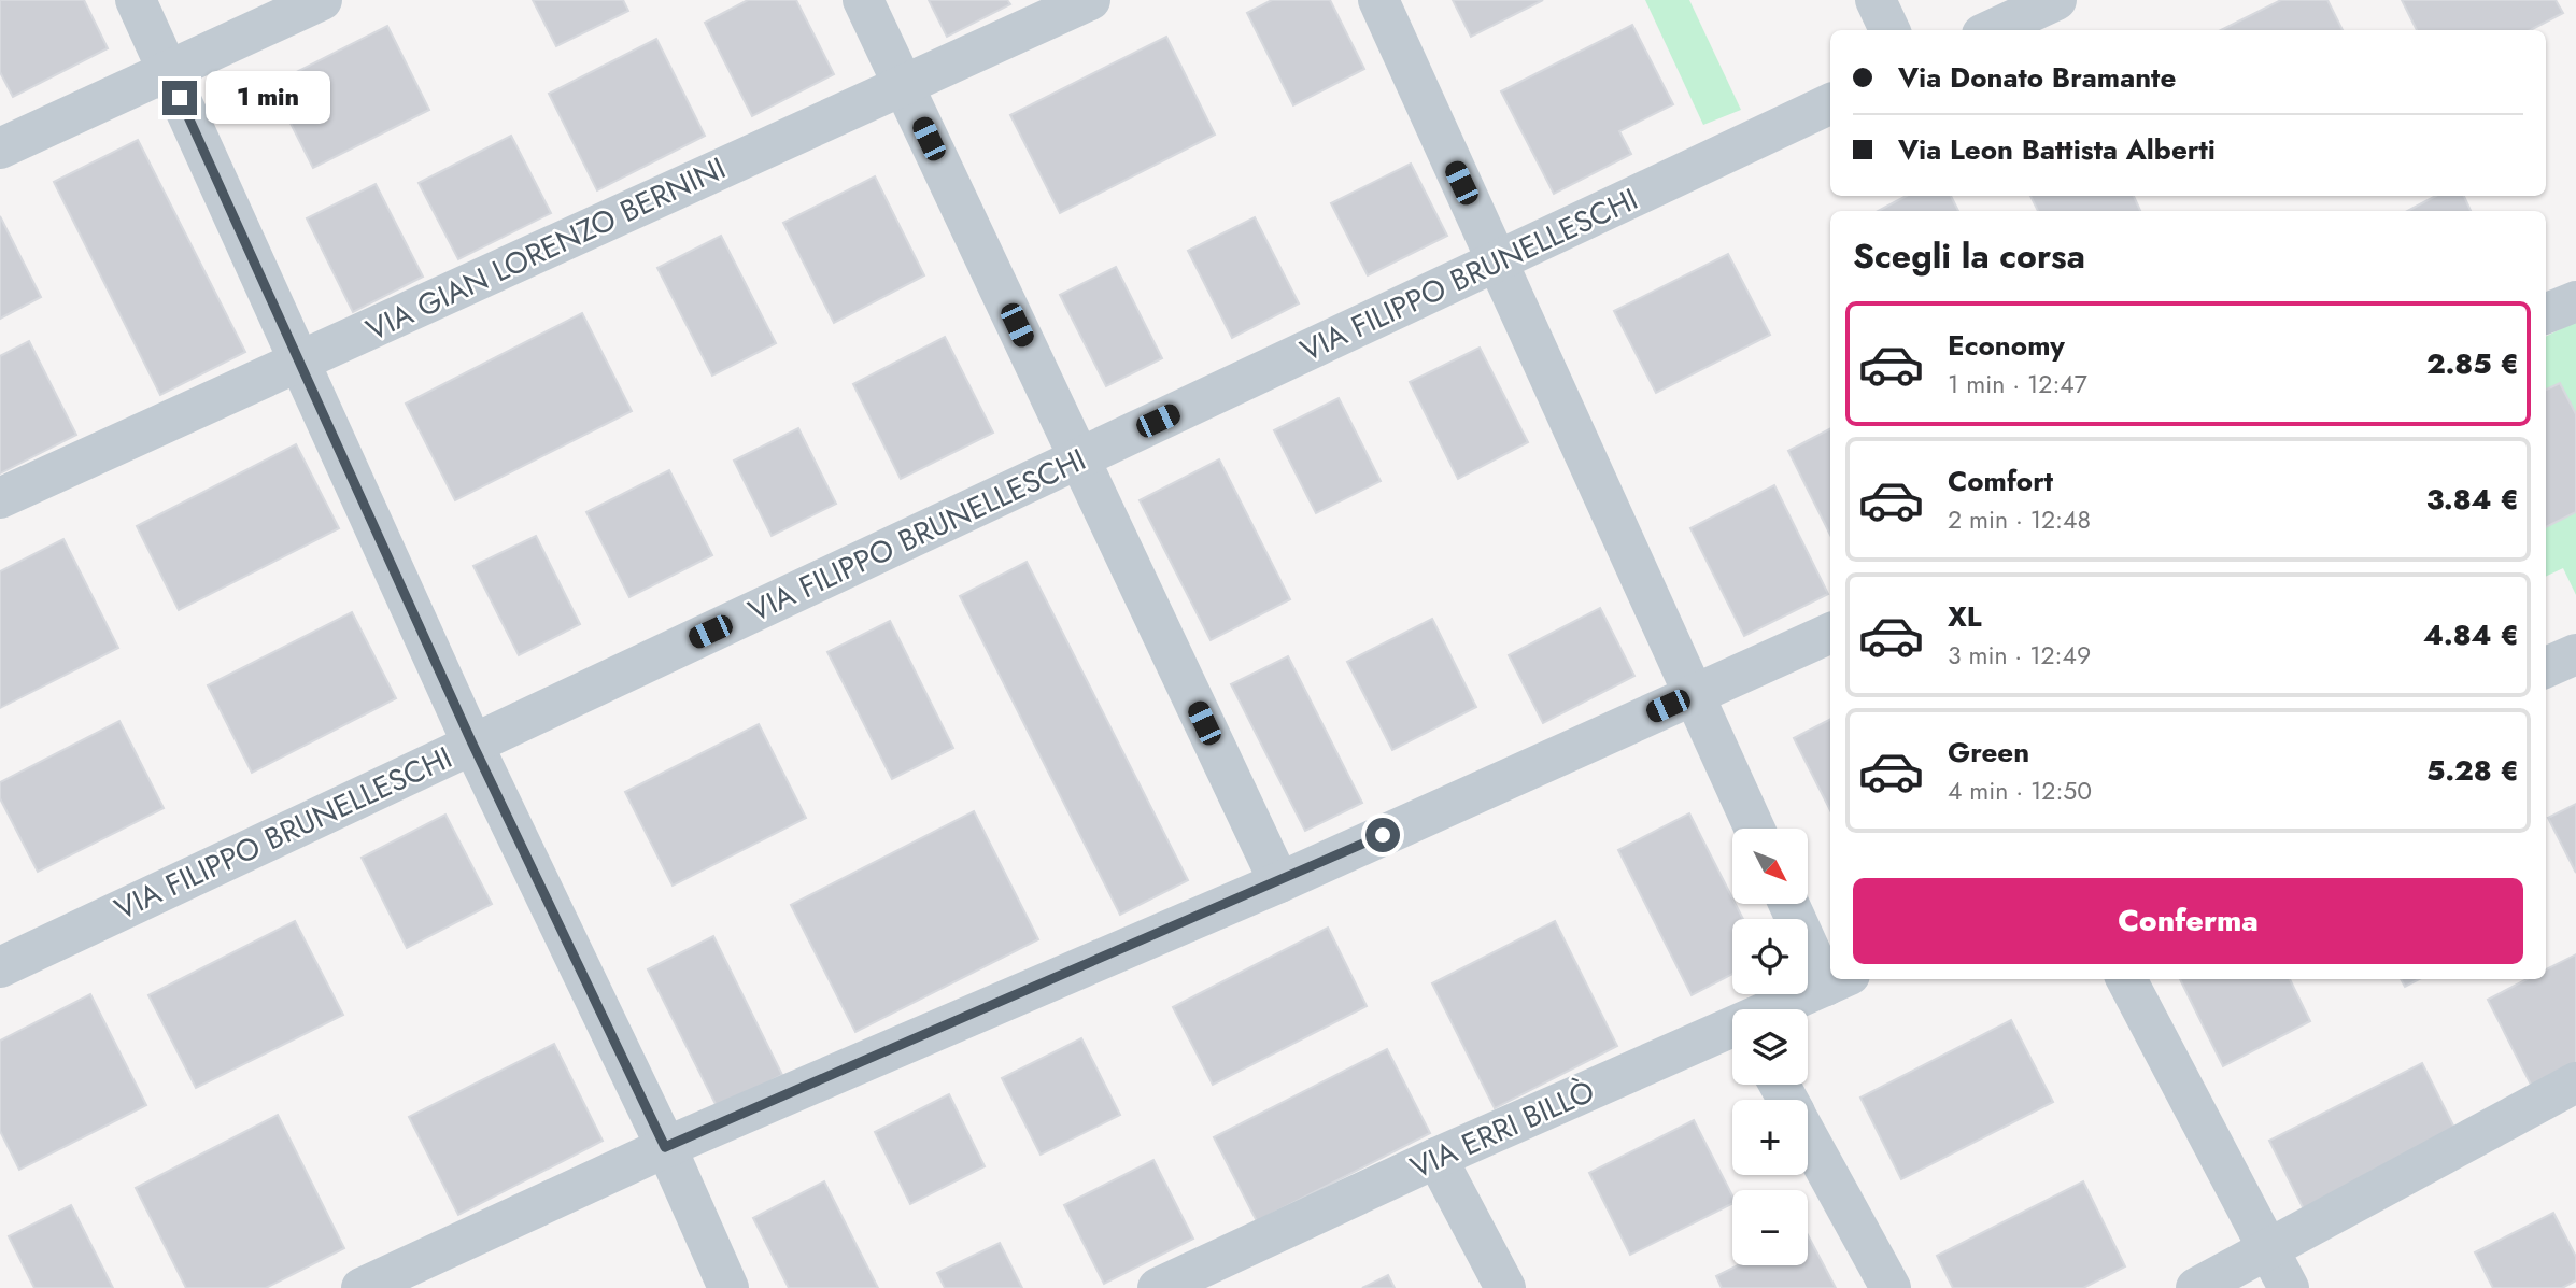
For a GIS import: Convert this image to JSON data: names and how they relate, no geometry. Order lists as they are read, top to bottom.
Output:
{
  "streets": {
    "street": ["VIA GIAN LORENZO BERNINI", "VIA FILIPPO BRUNELLESCHI", "VIA ERRI BILLÒ"]
  },
  "north": "bottom right",
  "page": {
    "banner": ["Via Donato Bramante", "Via Leon Battista Alberti"],
    "bubble": "1 min",
    "heading": "Scegli la corsa",
    "list": [
      {
        "name": "Economy",
        "note": "1 min · 12:47",
        "value": "2.85 €"
      },
      {
        "name": "Comfort",
        "note": "2 min · 12:48",
        "value": "3.84 €"
      },
      {
        "name": "XL",
        "note": "3 min · 12:49",
        "value": "4.84 €"
      },
      {
        "name": "Green",
        "note": "4 min · 12:50",
        "value": "5.28 €"
      }
    ],
    "map_buttons": ["+", "−"],
    "buttons": "Conferma"
  }
}
